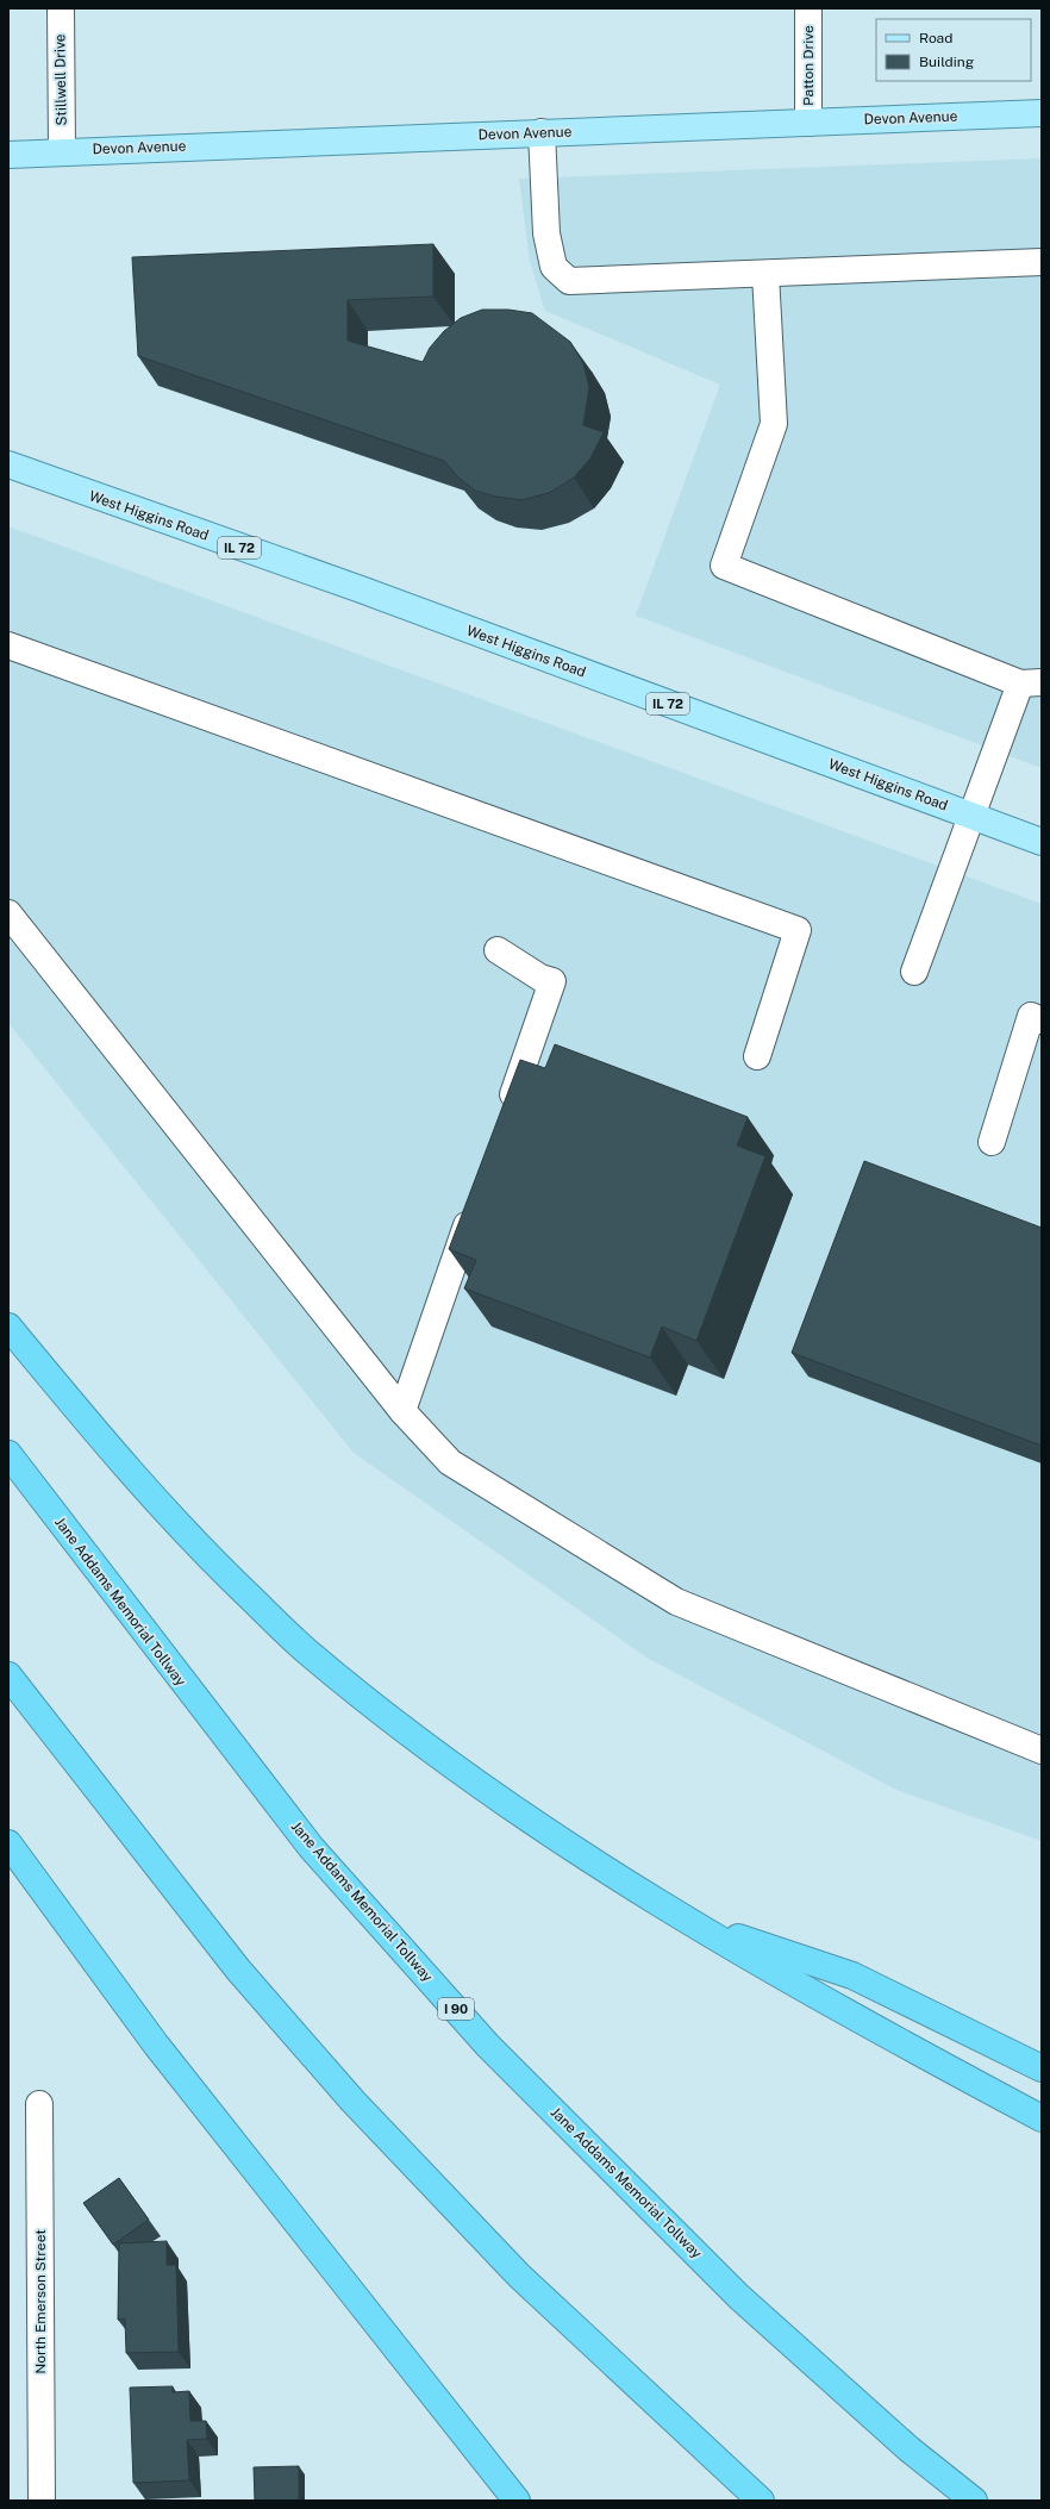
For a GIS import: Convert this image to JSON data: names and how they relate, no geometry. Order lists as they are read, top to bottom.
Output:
{
  "streets": {
    "highway": ["Jane Addams Memorial Tollway", "I 90"],
    "main road": ["Devon Avenue", "West Higgins Road", "IL 72"],
    "street": ["Patton Drive", "Stillwell Drive", "North Emerson Street"]
  },
  "crossings": [
    ["Patton Drive", "Devon Avenue"],
    ["Stillwell Drive", "Devon Avenue"]
  ],
  "legend": ["Road", "Building"]
}
